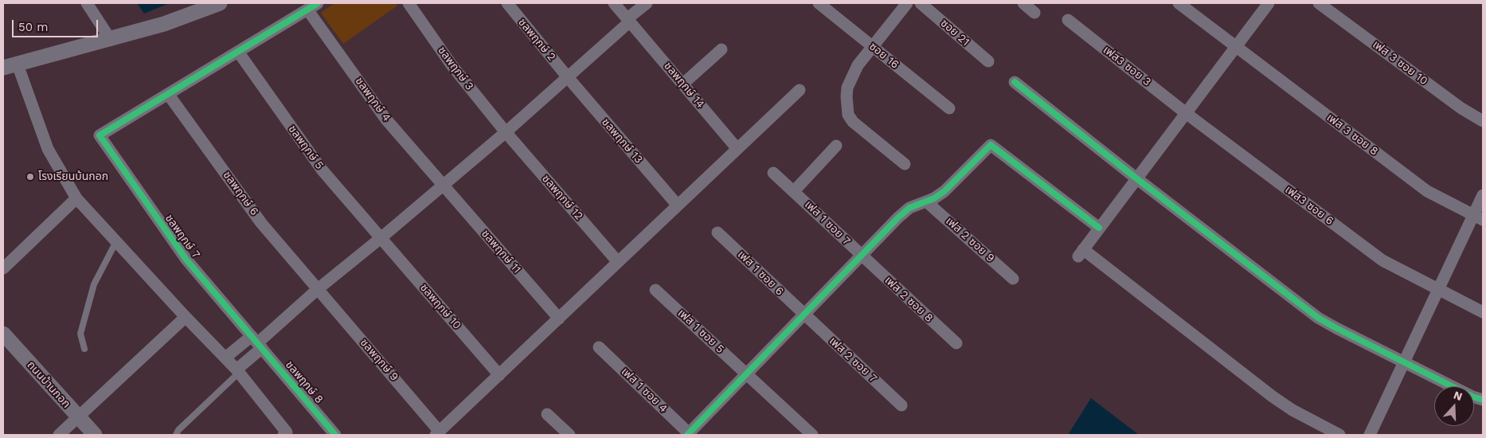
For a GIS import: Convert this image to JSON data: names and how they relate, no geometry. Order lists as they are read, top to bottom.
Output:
{
  "streets": {
    "street": [
      "ซอย 21",
      "ชลพฤกษ์ 2",
      "ซอย 16",
      "เฟส 3 ซอย 10",
      "เฟส3 ซอย 3",
      "ชลพฤกษ์ 3",
      "ชลพฤกษ์ 14",
      "ชลพฤกษ์ 4",
      "เฟส 3 ซอย 8",
      "ชลพฤกษ์ 13",
      "ชลพฤกษ์ 5",
      "ชลพฤกษ์ 6",
      "ชลพฤกษ์ 12",
      "เฟส3 ซอย 6",
      "เฟส 1 ซอย 7",
      "ชลพฤกษ์ 7",
      "เฟส 2 ซอย 9",
      "ชลพฤกษ์ 11",
      "เฟส 1 ซอย 6",
      "เฟส 2 ซอย 8",
      "ชลพฤกษ์ 10",
      "เฟส 1 ซอย 5",
      "ชลพฤกษ์ 9",
      "เฟส 2 ซอย 7",
      "ชลพฤกษ์ 8",
      "ถนนบ้านกอก",
      "เฟส 1 ซอย 4"
    ]
  },
  "crossings": [
    ["ชลพฤกษ์ 2", "ชลพฤกษ์ 13"],
    ["เฟส3 ซอย 3", "เฟส3 ซอย 6"],
    ["ชลพฤกษ์ 3", "ชลพฤกษ์ 12"],
    ["ชลพฤกษ์ 4", "ชลพฤกษ์ 11"],
    ["ชลพฤกษ์ 5", "ชลพฤกษ์ 10"],
    ["ชลพฤกษ์ 6", "ชลพฤกษ์ 7"],
    ["ชลพฤกษ์ 6", "ชลพฤกษ์ 9"],
    ["เฟส 1 ซอย 7", "เฟส 2 ซอย 8"],
    ["ชลพฤกษ์ 7", "ชลพฤกษ์ 8"],
    ["เฟส 1 ซอย 6", "เฟส 2 ซอย 7"]
  ],
  "places": ["โรงเรียนบ้นกอก"],
  "scale_bar": "50 m",
  "north": "top"
}
